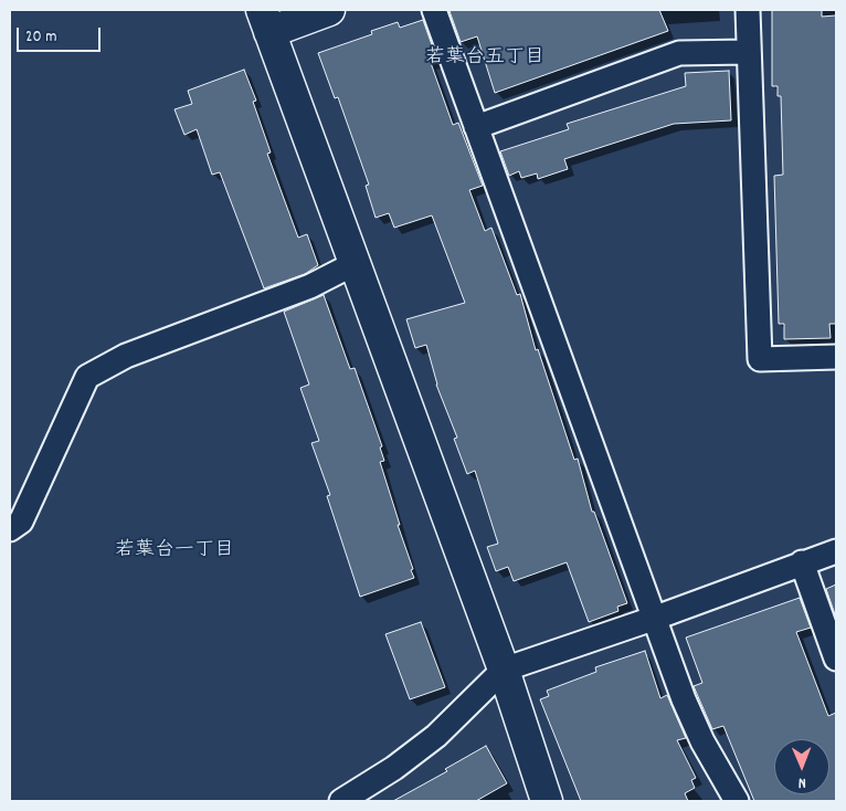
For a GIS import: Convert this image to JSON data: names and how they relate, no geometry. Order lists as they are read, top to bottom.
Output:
{
  "districts": ["若葉台五丁目", "若葉台一丁目"],
  "scale_bar": "20 m",
  "north": "bottom"
}
